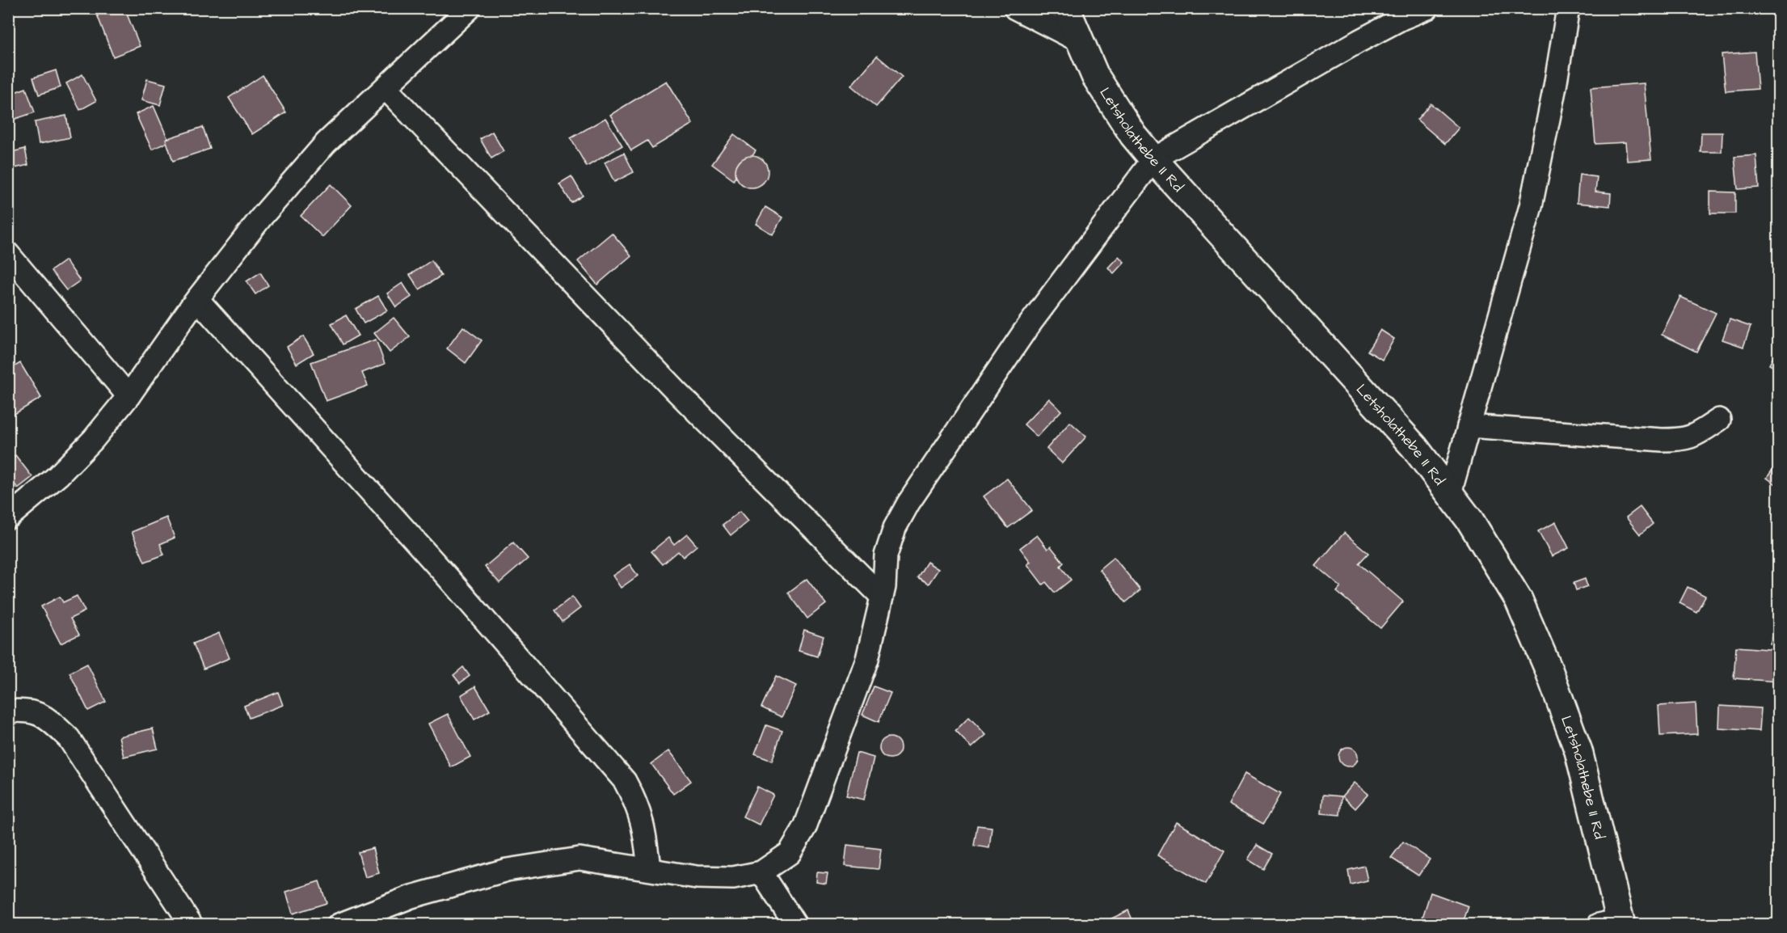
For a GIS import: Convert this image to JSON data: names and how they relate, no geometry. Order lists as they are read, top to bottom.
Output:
{
  "streets": {
    "street": ["Letsholathebe II Rd"]
  }
}
